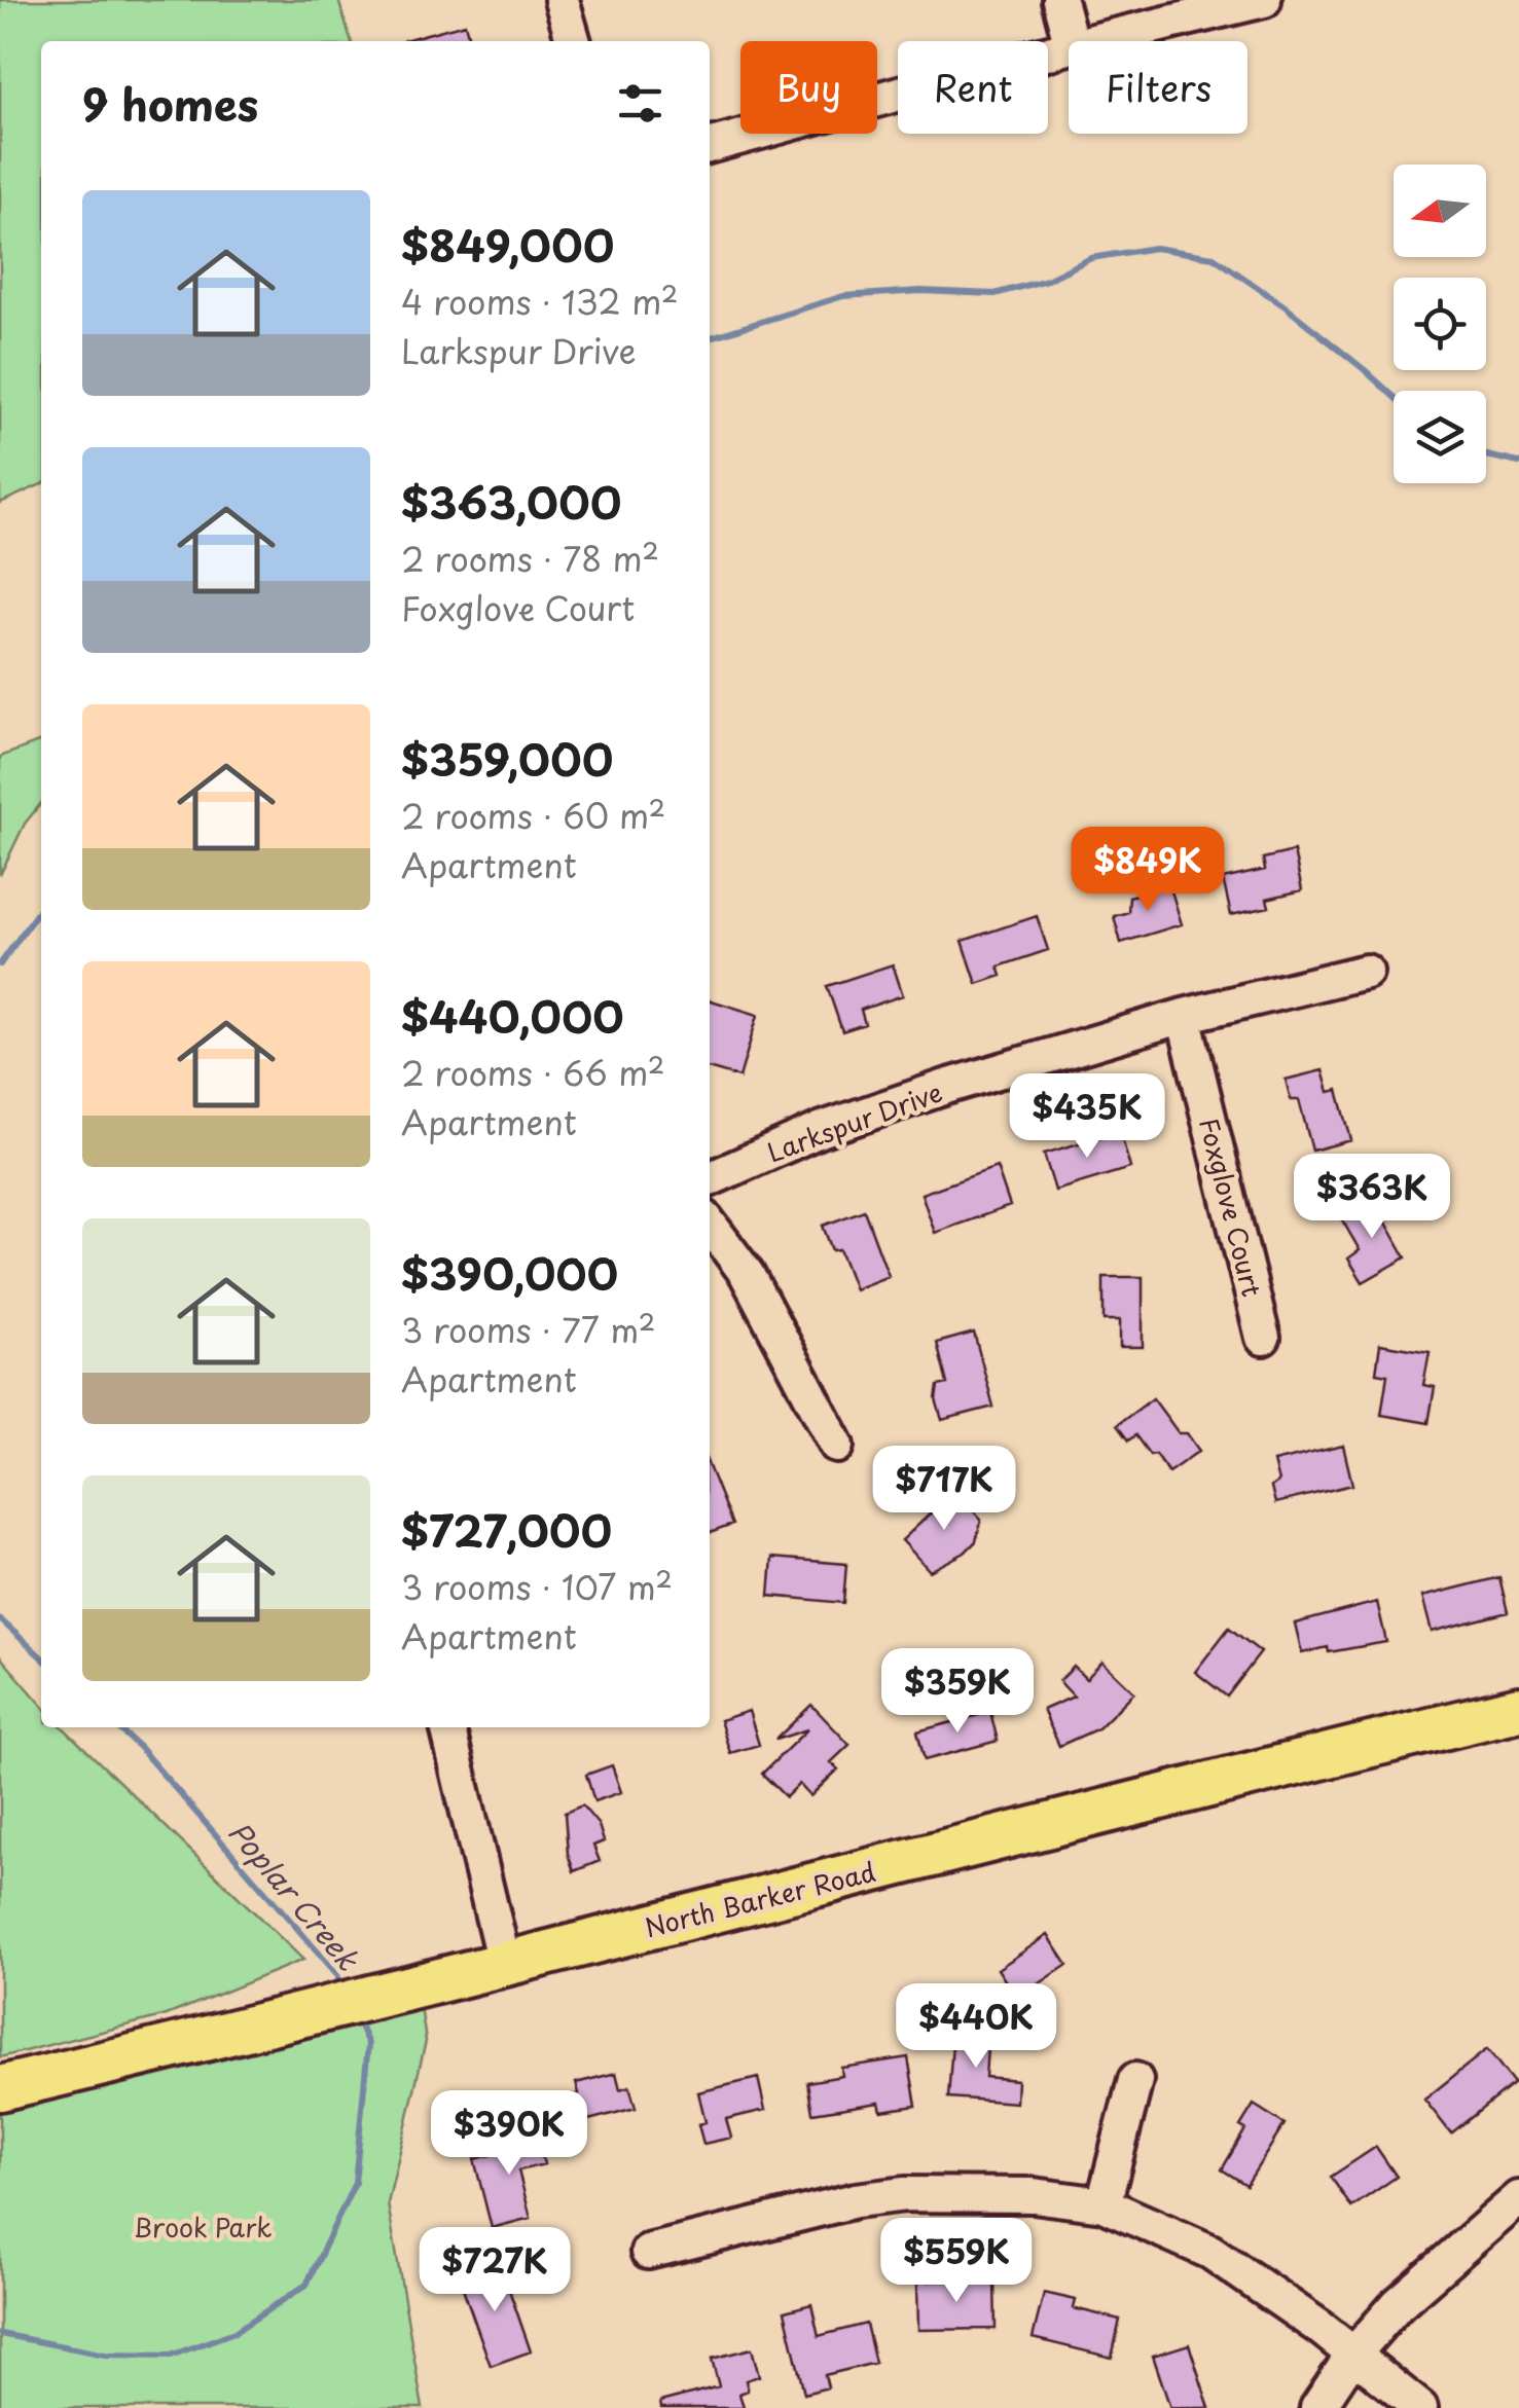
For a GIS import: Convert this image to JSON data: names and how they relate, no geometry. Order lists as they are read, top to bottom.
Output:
{
  "streets": {
    "main road": ["North Barker Road"],
    "street": ["Larkspur Drive", "Foxglove Court"]
  },
  "crossings": [
    ["Larkspur Drive", "Foxglove Court"]
  ],
  "water": ["Poplar Creek"],
  "parks": ["Brook Park"],
  "north": "left",
  "page": {
    "chip": ["Buy", "Rent", "Filters"],
    "heading": "9 homes",
    "list": [
      {
        "name": "$849,000",
        "note": "4 rooms · 132 m² · Larkspur Drive"
      },
      {
        "name": "$363,000",
        "note": "2 rooms · 78 m² · Foxglove Court"
      },
      {
        "name": "$359,000",
        "note": "2 rooms · 60 m² · Apartment"
      },
      {
        "name": "$440,000",
        "note": "2 rooms · 66 m² · Apartment"
      },
      {
        "name": "$390,000",
        "note": "3 rooms · 77 m² · Apartment"
      },
      {
        "name": "$727,000",
        "note": "3 rooms · 107 m² · Apartment"
      }
    ],
    "price": [
      "$849K",
      "$435K",
      "$363K",
      "$717K",
      "$359K",
      "$440K",
      "$390K",
      "$559K",
      "$727K"
    ]
  }
}
